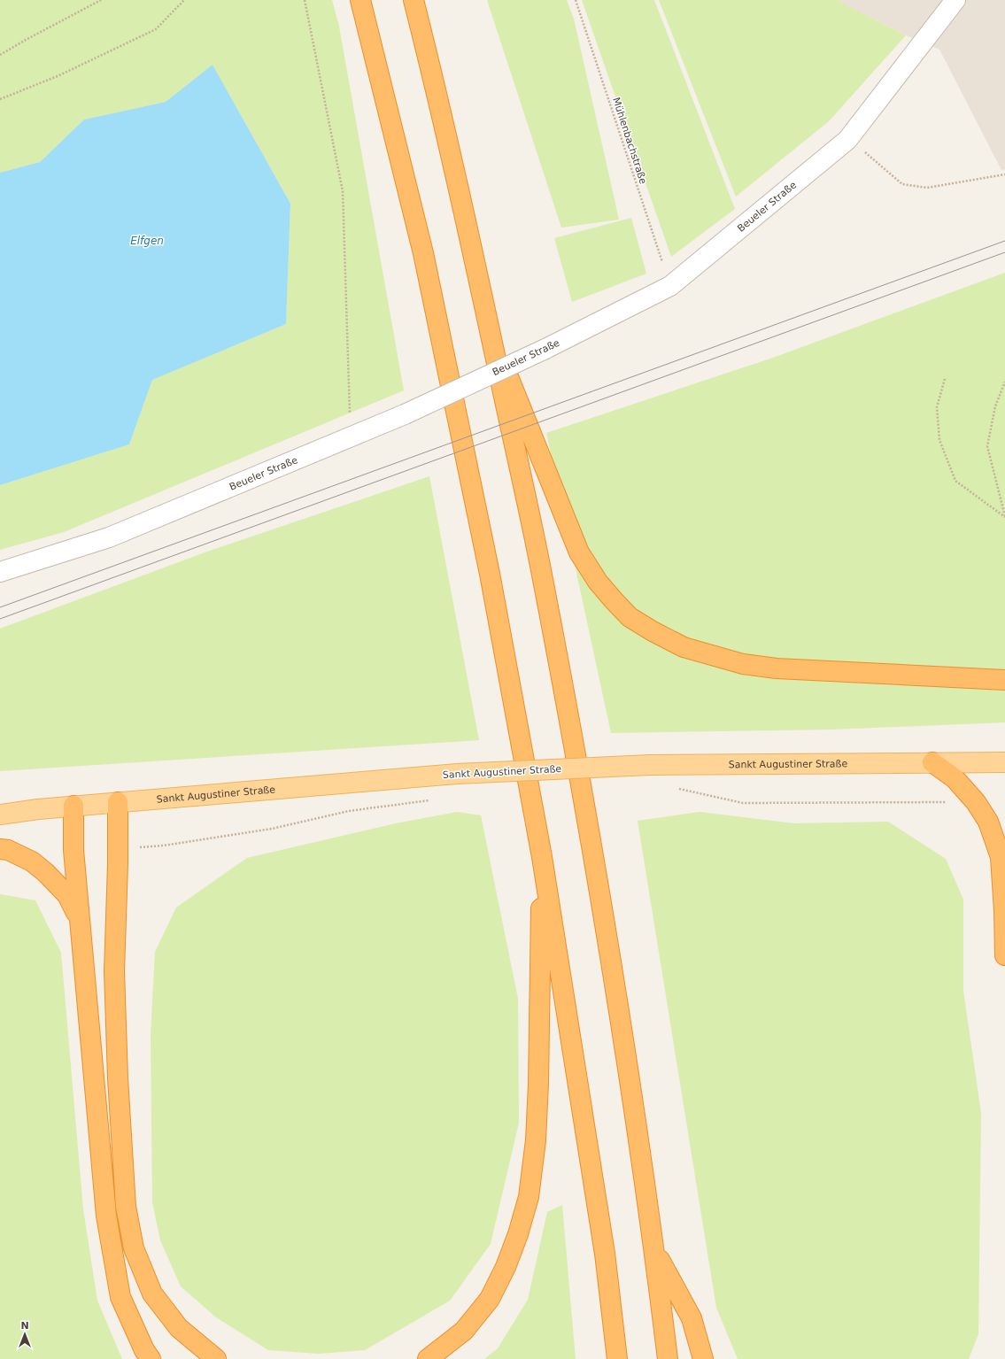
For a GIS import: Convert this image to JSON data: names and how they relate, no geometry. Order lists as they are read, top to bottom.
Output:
{
  "streets": {
    "main road": ["Sankt Augustiner Straße"],
    "street": ["Beueler Straße"],
    "path": ["Mühlenbachstraße"]
  },
  "crossings": [
    ["Mühlenbachstraße", "Beueler Straße"]
  ],
  "water": ["Elfgen"],
  "north": "top"
}
